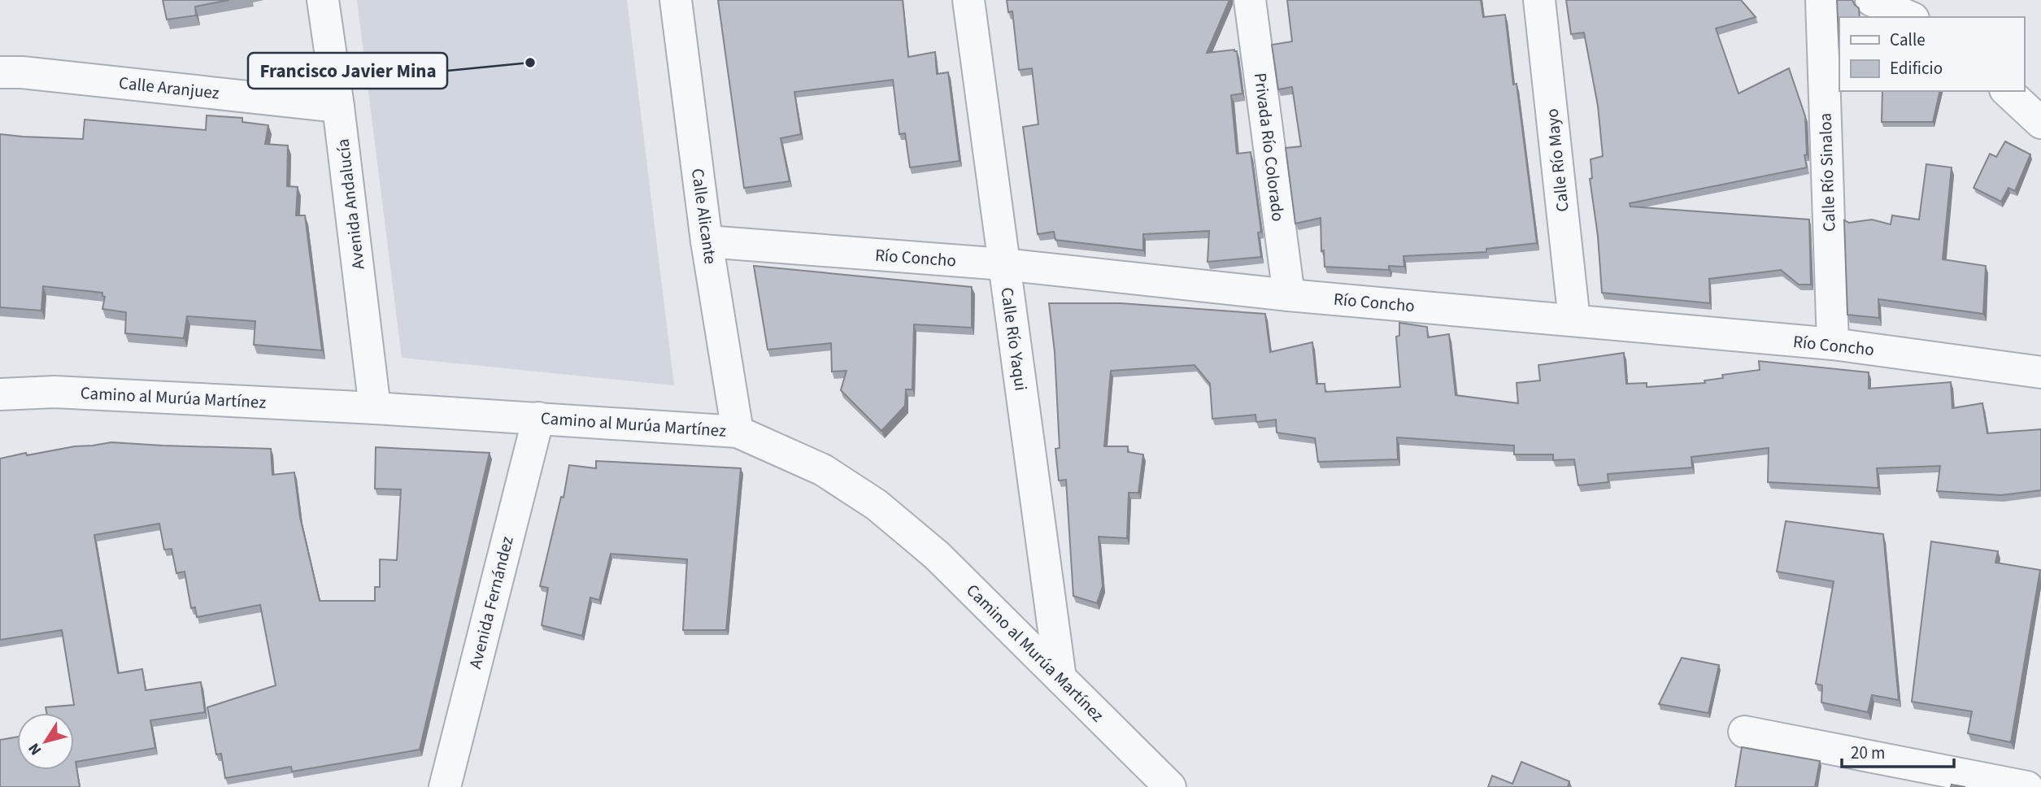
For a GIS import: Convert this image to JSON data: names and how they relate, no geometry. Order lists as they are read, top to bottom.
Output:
{
  "streets": {
    "street": [
      "Calle Aranjuez",
      "Privada Río Colorado",
      "Calle Río Mayo",
      "Calle Río Sinaloa",
      "Avenida Andalucía",
      "Calle Alicante",
      "Río Concho",
      "Calle Río Yaqui",
      "Camino al Murúa Martínez",
      "Avenida Fernández"
    ]
  },
  "crossings": [
    ["Calle Aranjuez", "Avenida Andalucía"],
    ["Privada Río Colorado", "Río Concho"],
    ["Calle Río Mayo", "Río Concho"],
    ["Calle Río Sinaloa", "Río Concho"],
    ["Avenida Andalucía", "Camino al Murúa Martínez"],
    ["Calle Alicante", "Río Concho"],
    ["Calle Alicante", "Camino al Murúa Martínez"],
    ["Río Concho", "Calle Río Yaqui"],
    ["Calle Río Yaqui", "Camino al Murúa Martínez"],
    ["Camino al Murúa Martínez", "Avenida Fernández"]
  ],
  "places": ["Francisco Javier Mina"],
  "legend": ["Calle", "Edificio"],
  "scale_bar": "20 m",
  "north": "bottom left"
}
